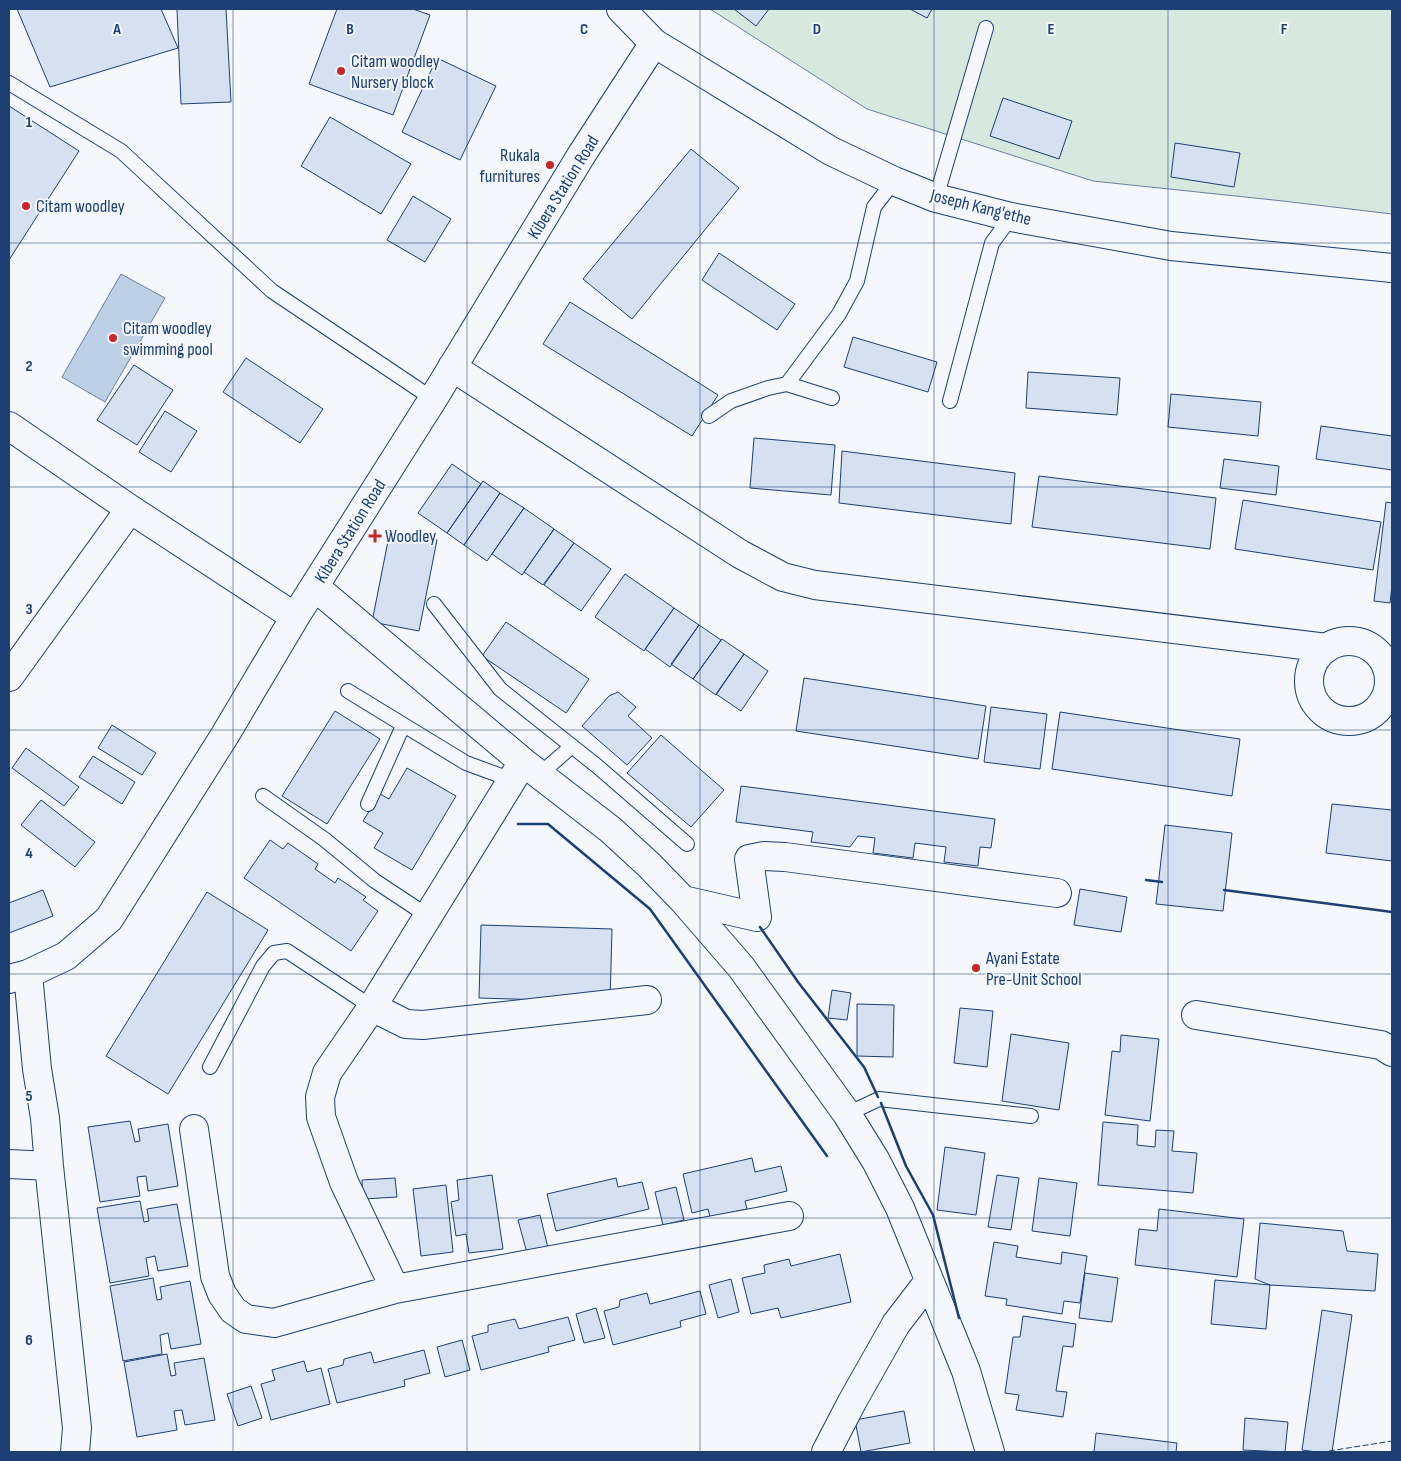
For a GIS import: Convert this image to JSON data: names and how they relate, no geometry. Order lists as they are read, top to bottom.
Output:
{
  "streets": {
    "street": ["Kibera Station Road", "Joseph Kang'ethe"]
  },
  "crossings": [
    ["Kibera Station Road", "Joseph Kang'ethe"]
  ],
  "places": {
    "other": [
      "Citam woodley Nursery block",
      "Rukala furnitures",
      "Citam woodley",
      "Citam woodley swimming pool",
      "Ayani Estate Pre-Unit School"
    ],
    "health": ["Woodley"]
  },
  "grid": {
    "columns": [
      "A",
      "B",
      "C",
      "D",
      "E",
      "F"
    ],
    "rows": [
      "1",
      "2",
      "3",
      "4",
      "5",
      "6"
    ]
  }
}
